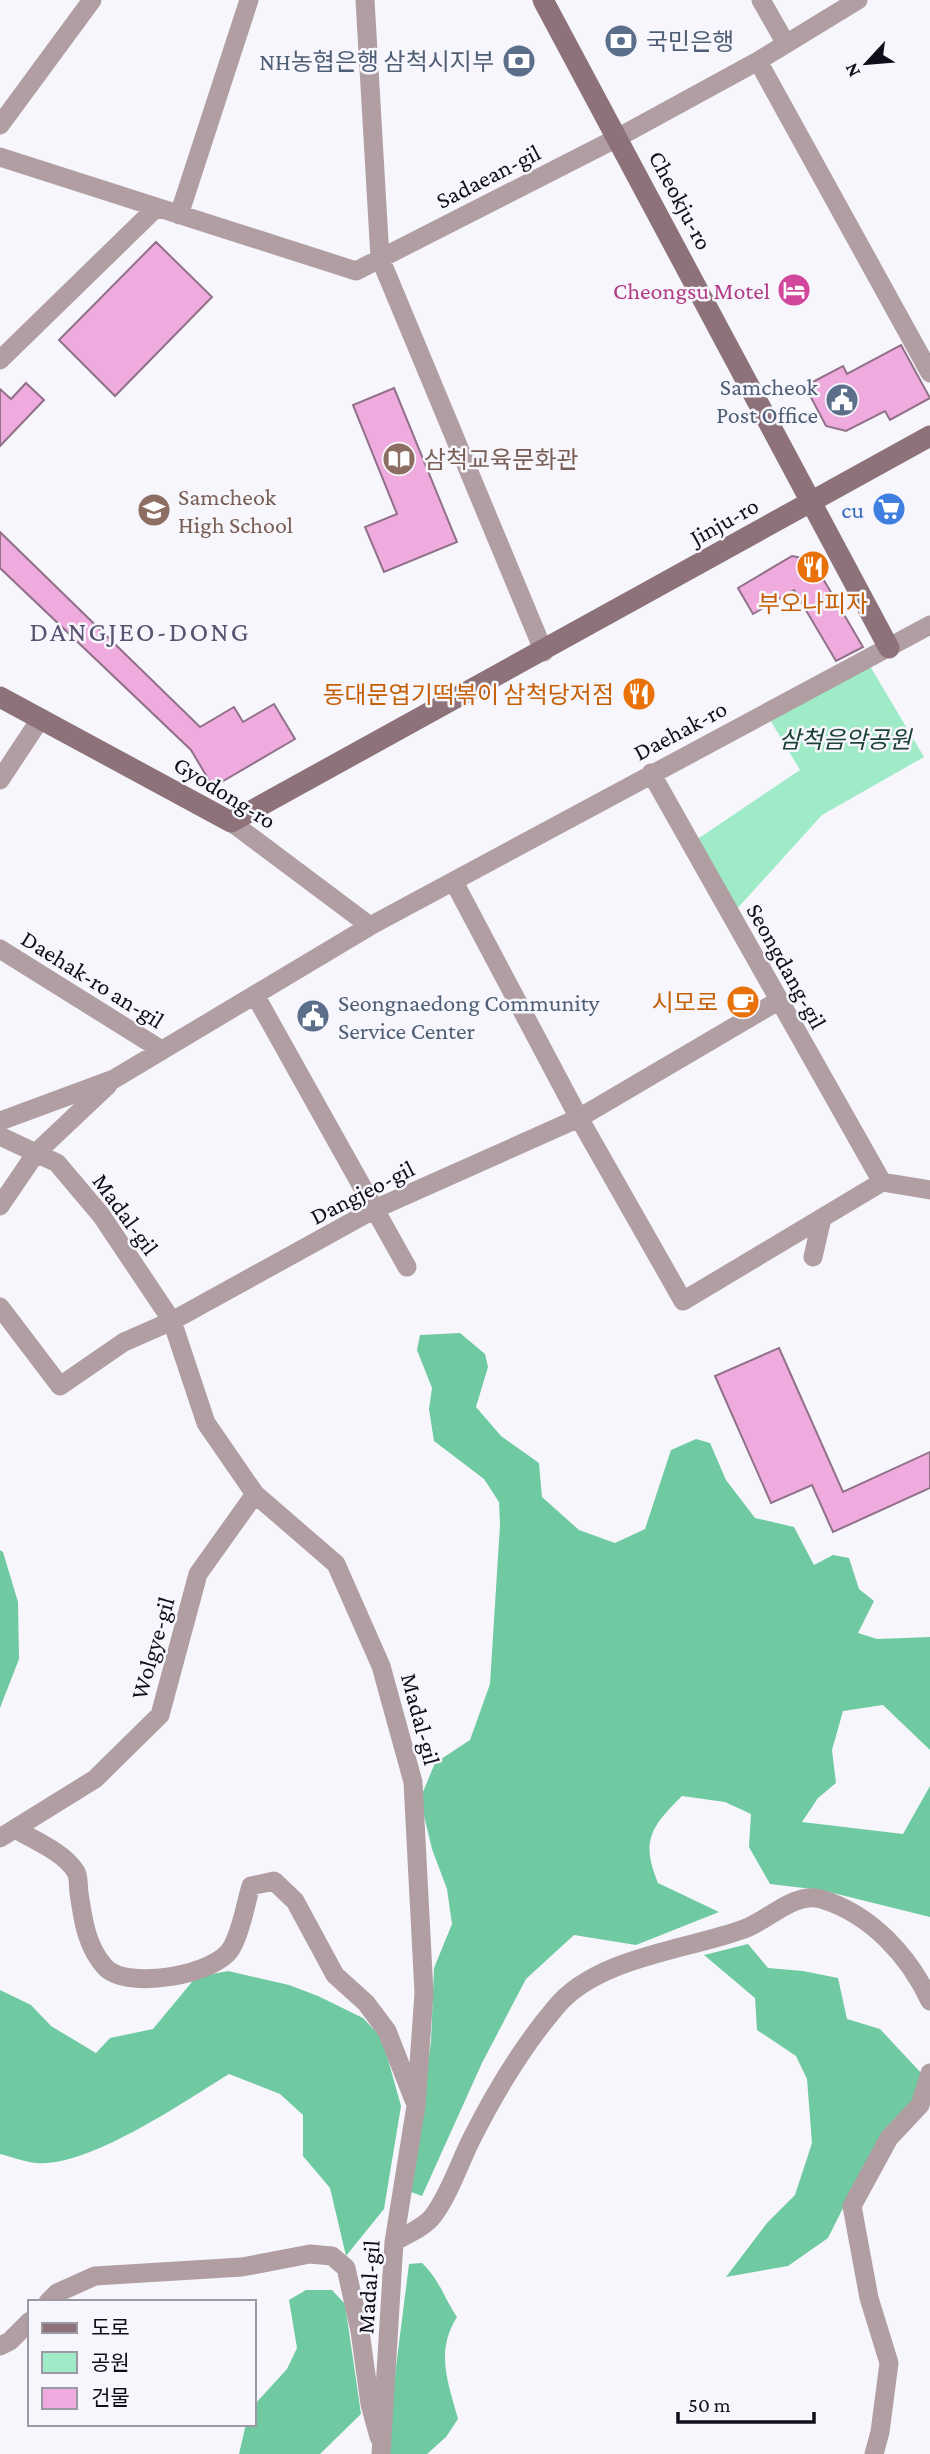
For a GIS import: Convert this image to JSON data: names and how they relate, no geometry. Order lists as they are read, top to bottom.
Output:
{
  "streets": {
    "street": [
      "Sadaean-gil",
      "Cheokju-ro",
      "Jinju-ro",
      "Daehak-ro",
      "Gyodong-ro",
      "Seongdang-gil",
      "Daehak-ro an-gil",
      "Dangjeo-gil",
      "Madal-gil",
      "Wolgye-gil"
    ]
  },
  "crossings": [
    ["Sadaean-gil", "Cheokju-ro"],
    ["Cheokju-ro", "Jinju-ro"],
    ["Cheokju-ro", "Daehak-ro"],
    ["Jinju-ro", "Gyodong-ro"],
    ["Daehak-ro", "Gyodong-ro"],
    ["Daehak-ro", "Seongdang-gil"],
    ["Daehak-ro", "Daehak-ro an-gil"],
    ["Daehak-ro", "Madal-gil"],
    ["Seongdang-gil", "Dangjeo-gil"],
    ["Dangjeo-gil", "Madal-gil"],
    ["Madal-gil", "Wolgye-gil"]
  ],
  "districts": ["DANGJEO-DONG"],
  "parks": ["삼척음악공원"],
  "places": {
    "bank": ["국민은행", "NH농협은행 삼척시지부"],
    "hotel": ["Cheongsu Motel"],
    "public building": ["Samcheok Post Office", "Seongnaedong Community Service Center"],
    "library": ["삼척교육문화관"],
    "supermarket": ["cu"],
    "school or university": ["Samcheok High School"],
    "restaurant": ["부오나피자", "동대문엽기떡볶이 삼척당저점"],
    "cafe": ["시모로"]
  },
  "legend": ["도로", "공원", "건물"],
  "scale_bar": "50 m",
  "north": "bottom left"
}
